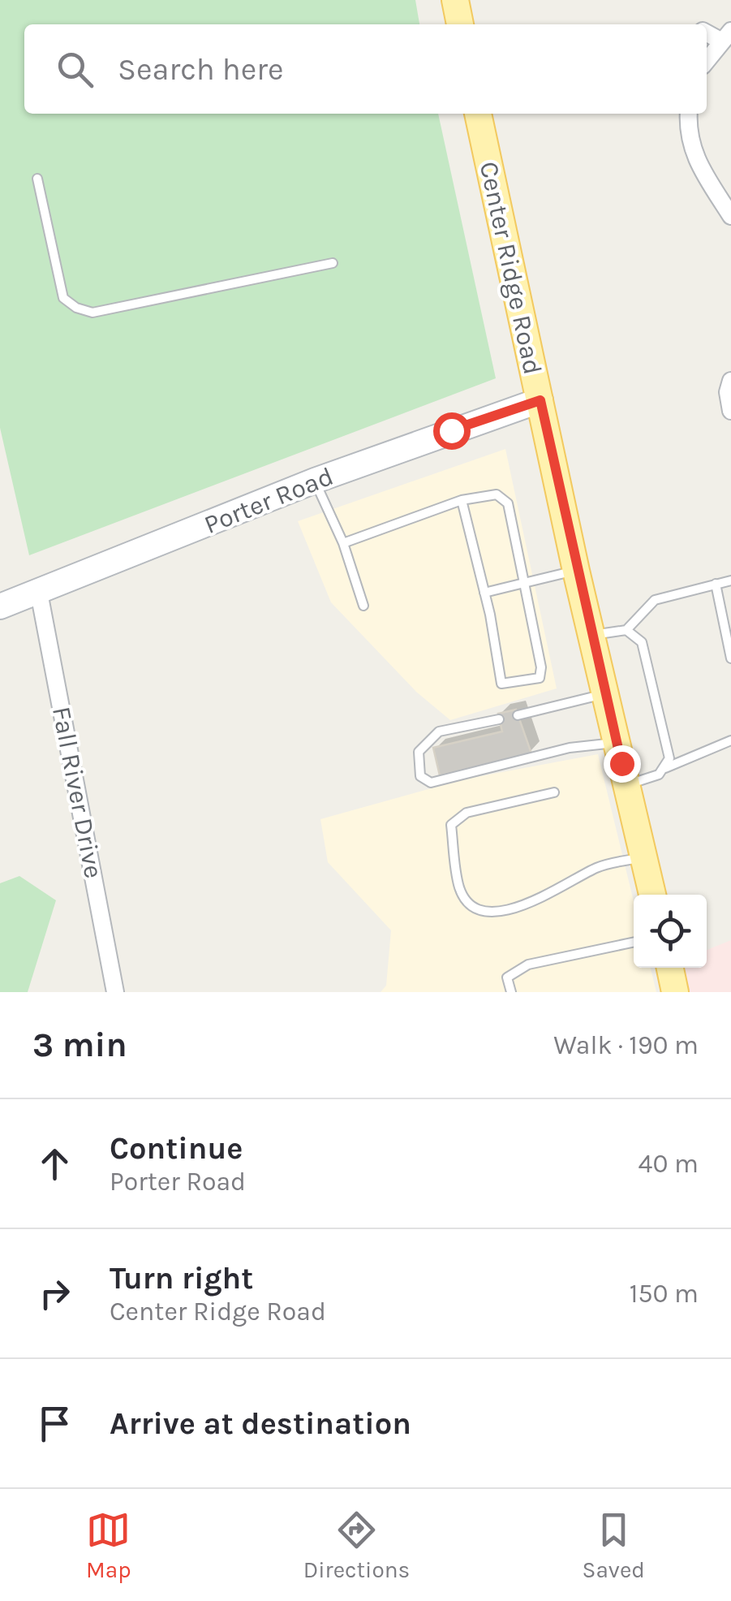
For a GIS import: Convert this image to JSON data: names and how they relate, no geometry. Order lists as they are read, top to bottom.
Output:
{
  "streets": {
    "main road": ["Center Ridge Road", "Porter Road"],
    "street": ["Fall River Drive"]
  },
  "crossings": [
    ["Center Ridge Road", "Porter Road"],
    ["Porter Road", "Fall River Drive"]
  ],
  "page": {
    "search": "Search here",
    "heading": ["3 min", "Walk · 190 m"],
    "list": [
      ["Continue", "Porter Road", "40 m"],
      ["Turn right", "Center Ridge Road", "150 m"],
      "Arrive at destination"
    ],
    "nav": ["Map", "Directions", "Saved"]
  }
}
